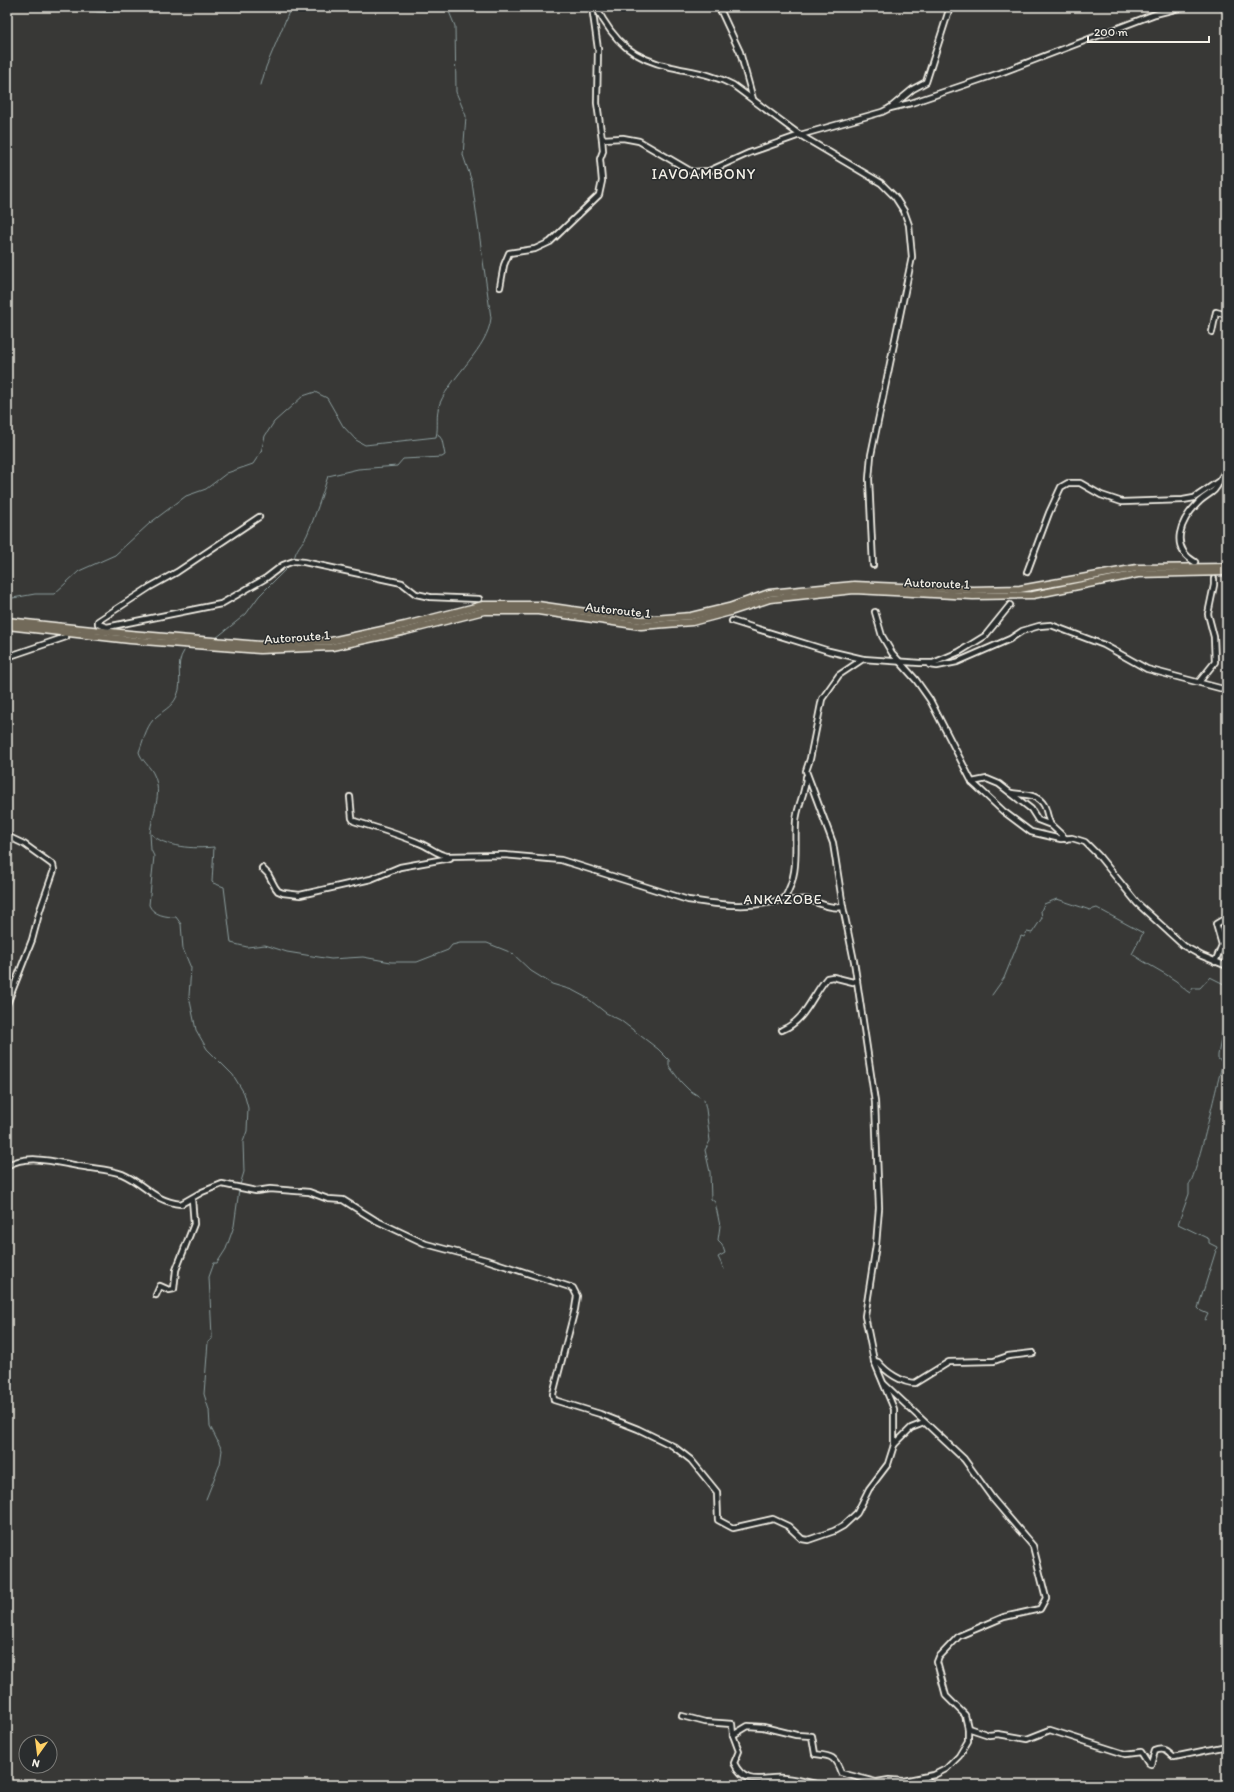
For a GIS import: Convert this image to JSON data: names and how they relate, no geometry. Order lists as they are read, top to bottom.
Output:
{
  "streets": {
    "main road": ["Autoroute 1"]
  },
  "districts": ["IAVOAMBONY", "ANKAZOBE"],
  "scale_bar": "200 m",
  "north": "bottom"
}
